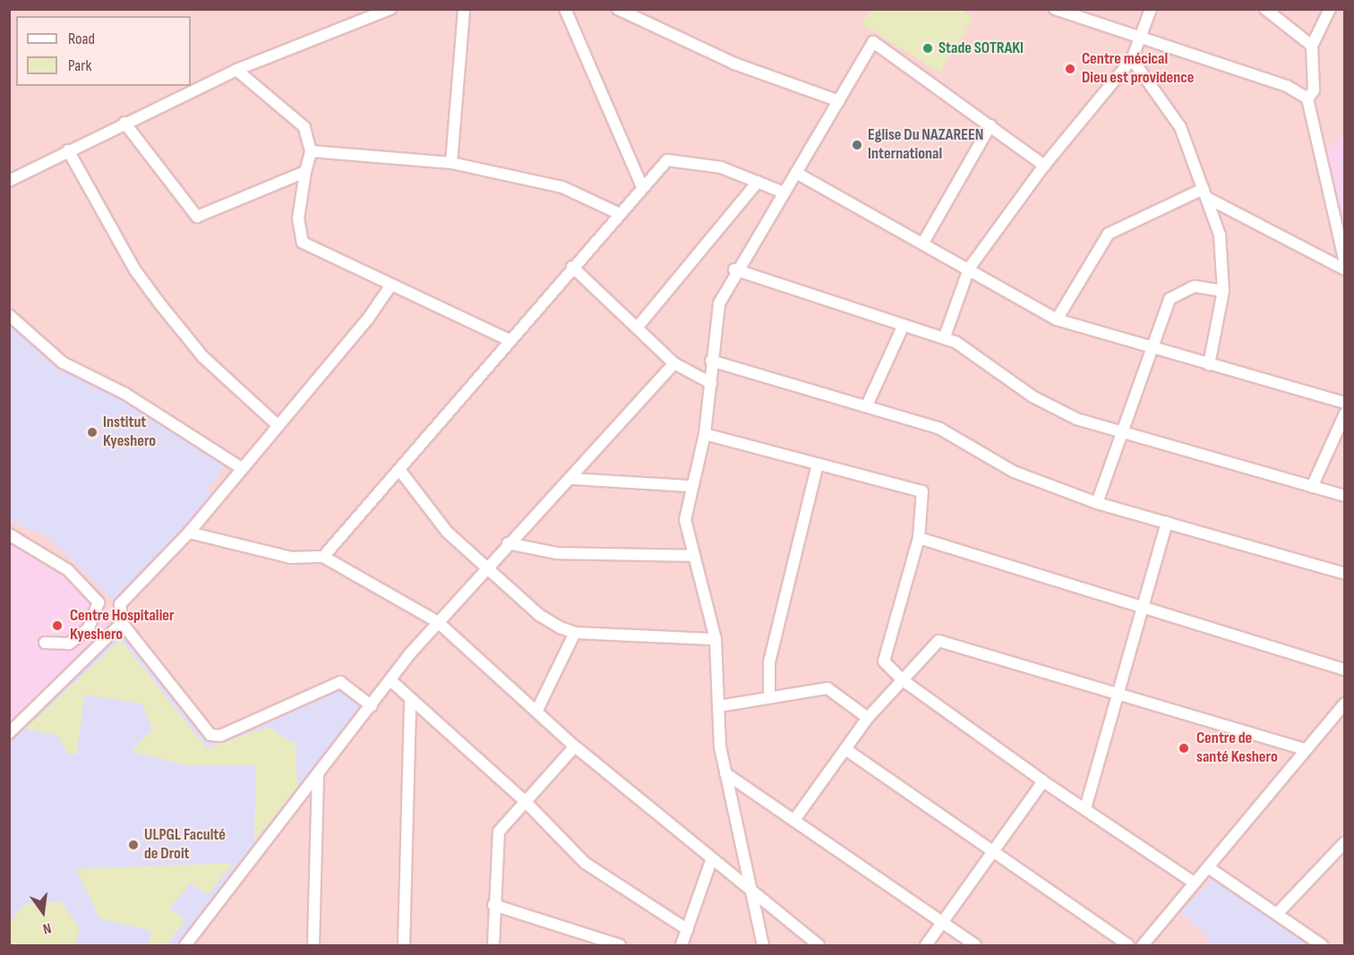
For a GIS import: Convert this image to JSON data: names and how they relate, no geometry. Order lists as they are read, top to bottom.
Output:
{
  "places": [
    "Stade SOTRAKI",
    "Centre mécical Dieu est providence",
    "Eglise Du NAZAREEN International",
    "Institut Kyeshero",
    "Centre Hospitalier Kyeshero",
    "Centre de santé Keshero",
    "ULPGL Faculté de Droit"
  ],
  "legend": ["Road", "Park"],
  "north": "bottom"
}
